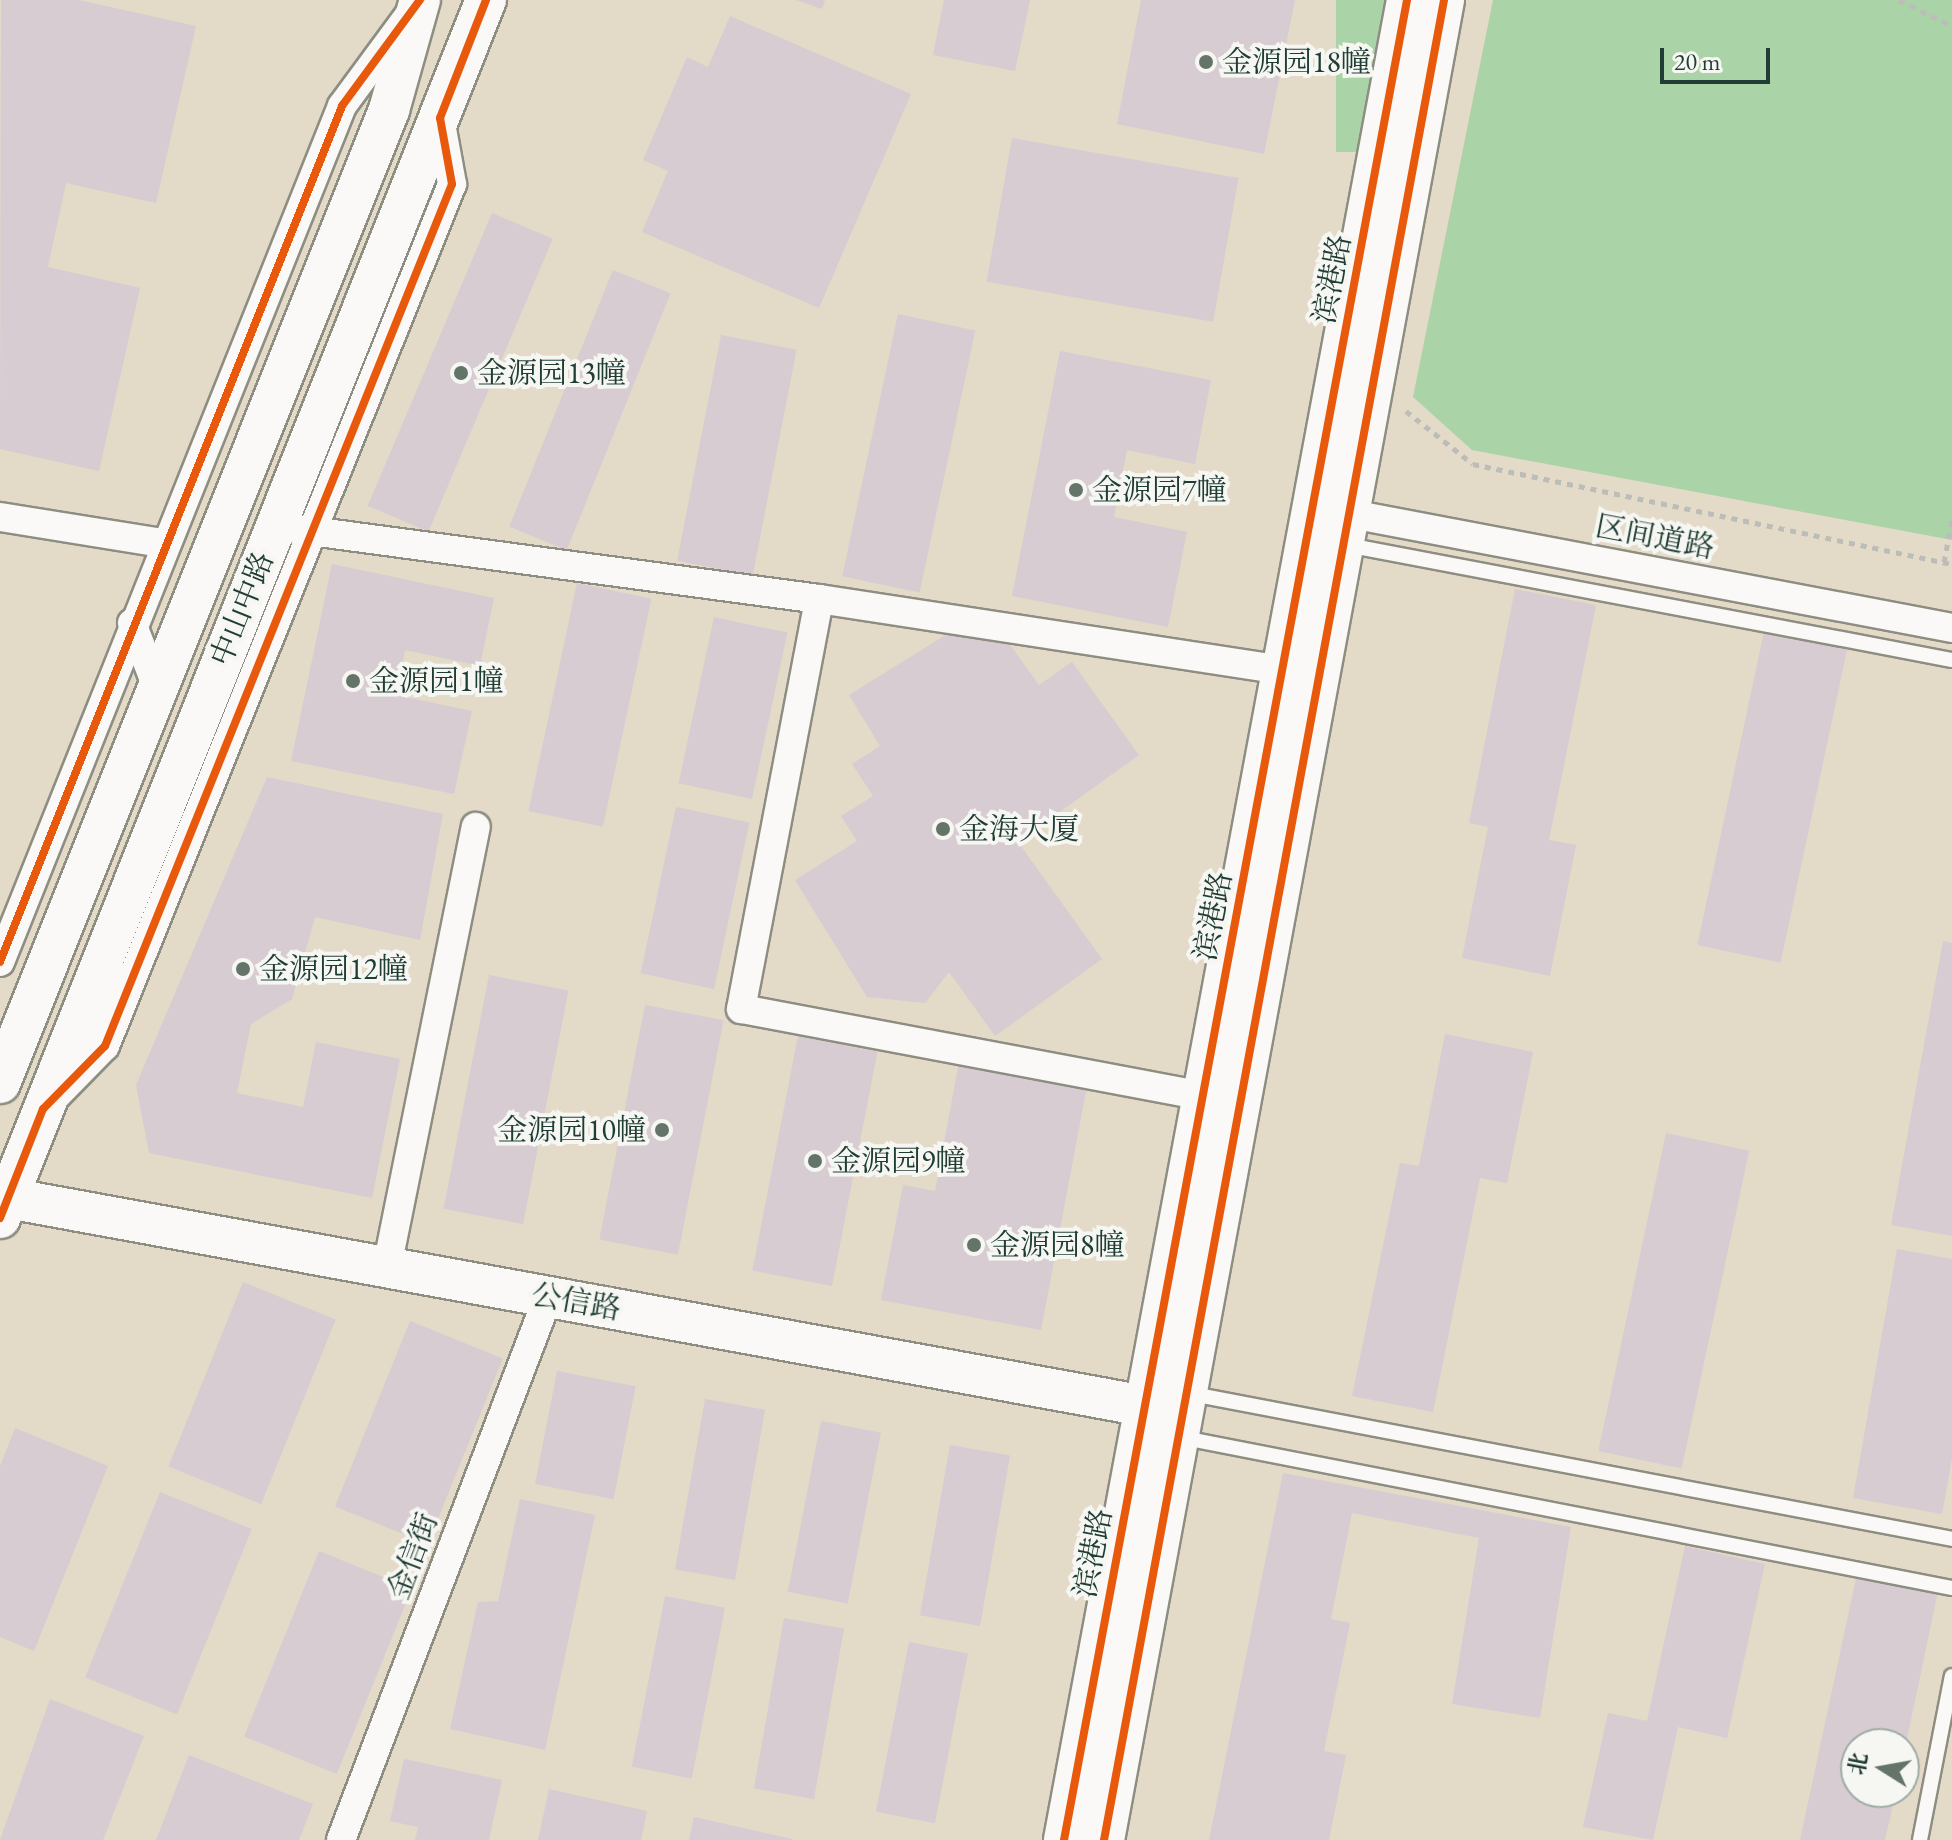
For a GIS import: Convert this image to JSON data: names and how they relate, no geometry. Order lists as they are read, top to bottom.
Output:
{
  "streets": {
    "street": [
      "滨港路",
      "区间道路",
      "中山中路",
      "公信路",
      "金信街"
    ]
  },
  "crossings": [
    ["滨港路", "区间道路"],
    ["滨港路", "公信路"],
    ["中山中路", "公信路"],
    ["公信路", "金信街"]
  ],
  "places": [
    "金源园18幢",
    "金源园13幢",
    "金源园7幢",
    "金源园1幢",
    "金海大厦",
    "金源园12幢",
    "金源园10幢",
    "金源园9幢",
    "金源园8幢"
  ],
  "scale_bar": "20 m",
  "north": "left"
}
